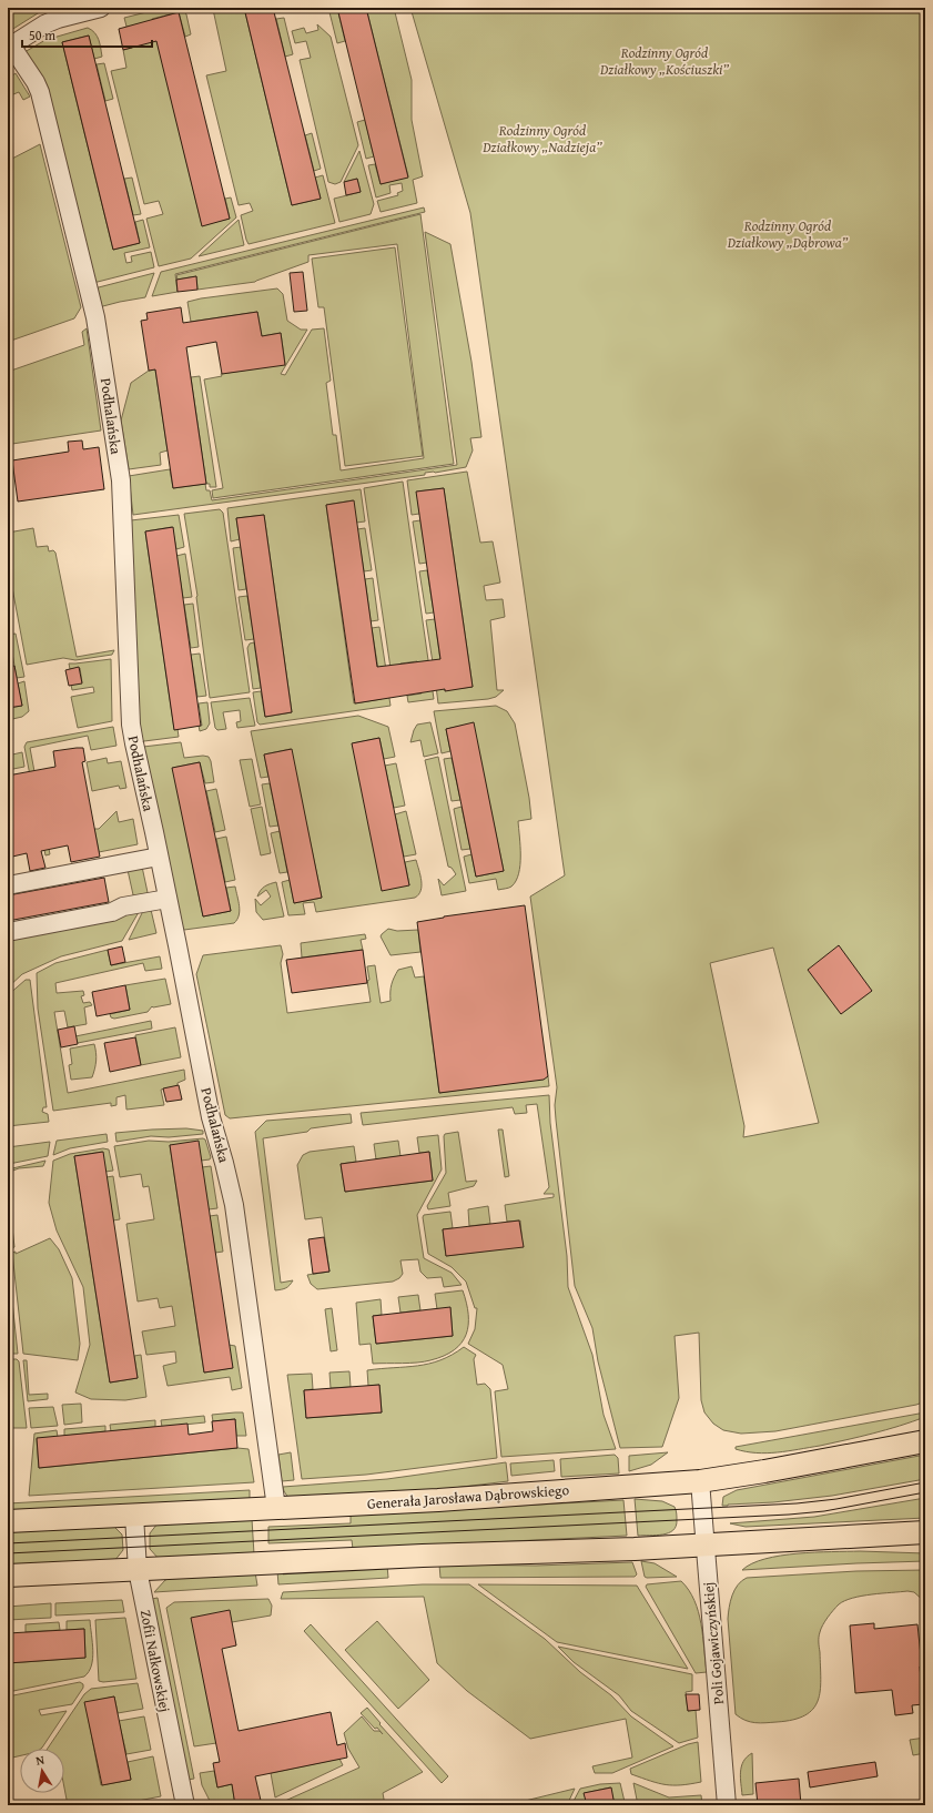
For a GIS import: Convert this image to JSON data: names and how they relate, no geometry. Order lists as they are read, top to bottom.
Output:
{
  "streets": {
    "main road": ["Generała Jarosława Dąbrowskiego"],
    "street": ["Podhalańska", "Poli Gojawiczyńskiej", "Zofii Nałkowskiej"]
  },
  "crossings": [
    ["Podhalańska", "Generała Jarosława Dąbrowskiego"],
    ["Generała Jarosława Dąbrowskiego", "Poli Gojawiczyńskiej"],
    ["Generała Jarosława Dąbrowskiego", "Zofii Nałkowskiej"]
  ],
  "parks": ["Rodzinny Ogród Działkowy „Kościuszki”", "Rodzinny Ogród Działkowy „Nadzieja”", "Rodzinny Ogród Działkowy „Dąbrowa”"],
  "scale_bar": "50 m",
  "north": "top"
}
